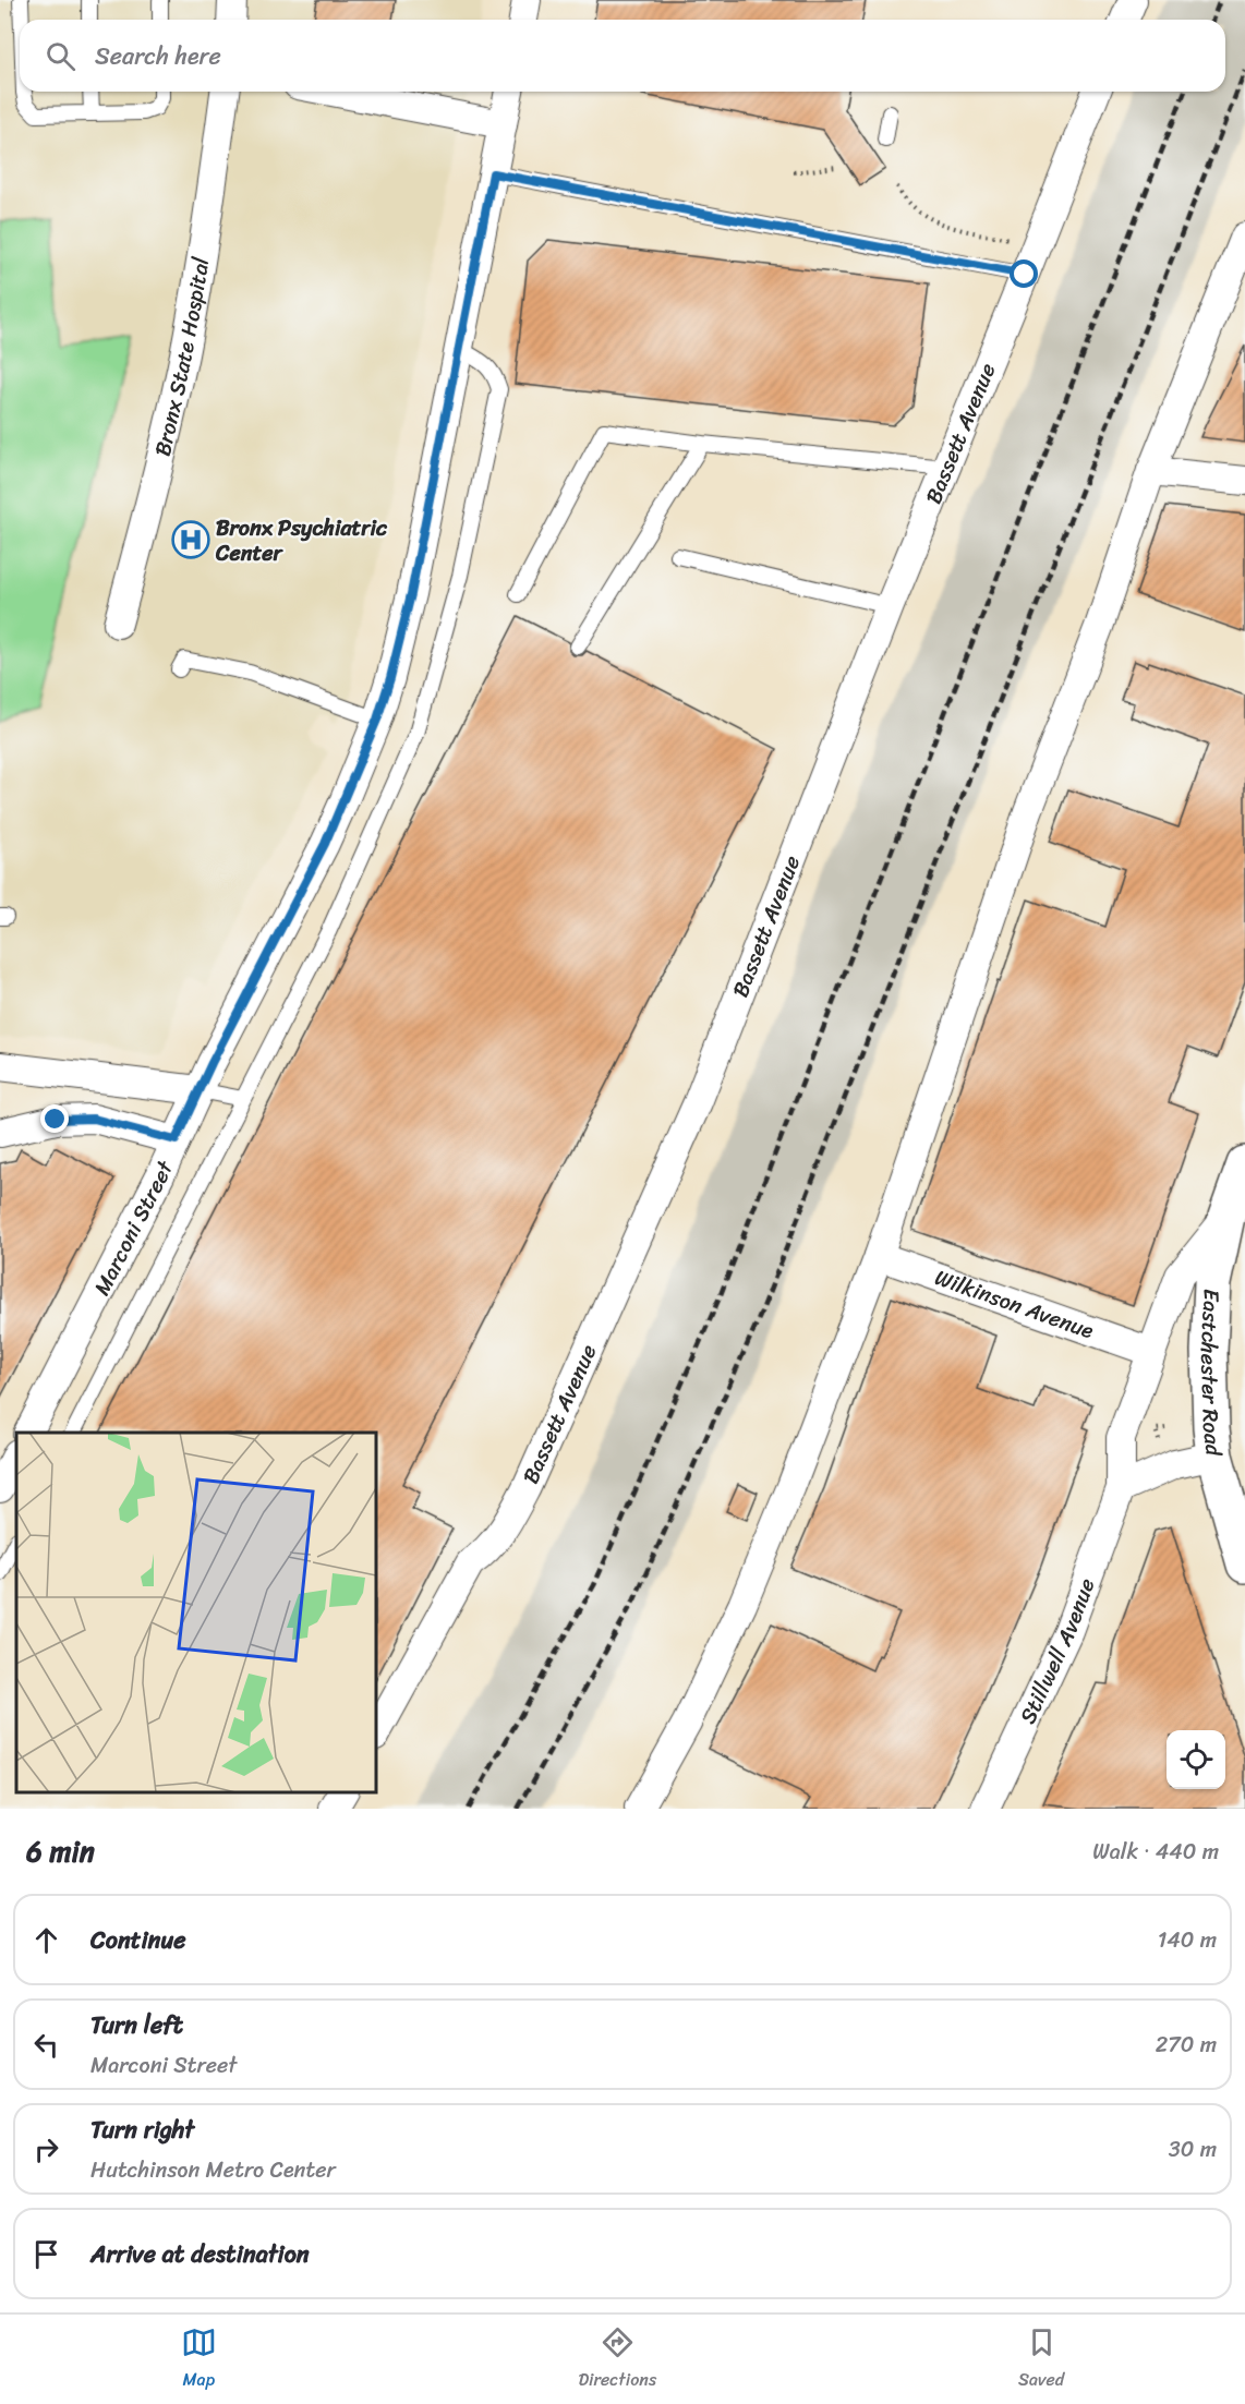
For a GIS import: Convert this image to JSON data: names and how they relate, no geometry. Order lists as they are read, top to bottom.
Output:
{
  "streets": {
    "main road": ["Eastchester Road"],
    "street": [
      "Bronx State Hospital",
      "Bassett Avenue",
      "Marconi Street",
      "Wilkinson Avenue",
      "Stillwell Avenue"
    ]
  },
  "crossings": [
    ["Wilkinson Avenue", "Eastchester Road"],
    ["Wilkinson Avenue", "Stillwell Avenue"],
    ["Eastchester Road", "Stillwell Avenue"]
  ],
  "places": {
    "hospital": ["Bronx Psychiatric Center"]
  },
  "page": {
    "search": "Search here",
    "heading": ["6 min", "Walk · 440 m"],
    "list": [
      ["Continue", "140 m"],
      ["Turn left", "Marconi Street", "270 m"],
      ["Turn right", "Hutchinson Metro Center", "30 m"],
      "Arrive at destination"
    ],
    "nav": ["Map", "Directions", "Saved"]
  }
}
